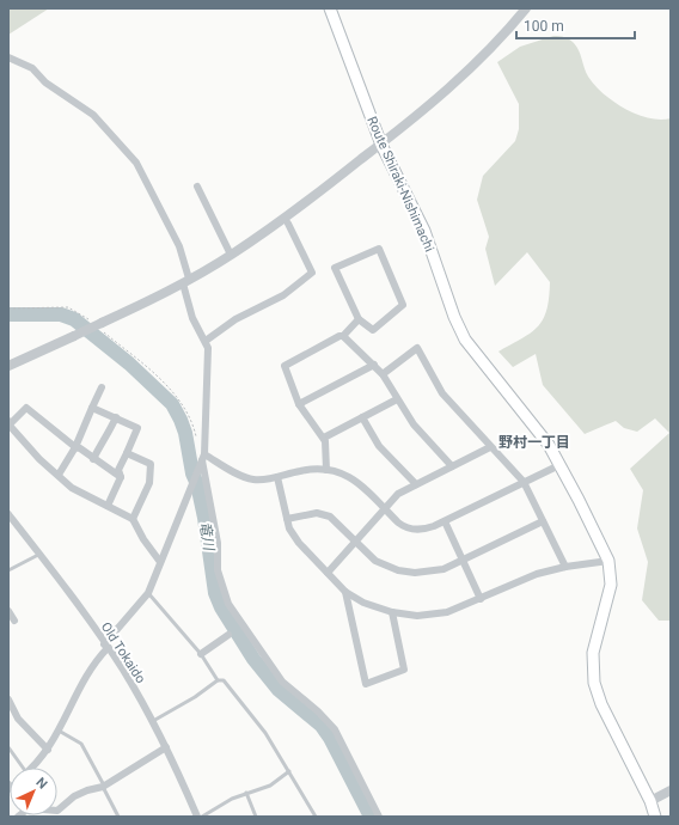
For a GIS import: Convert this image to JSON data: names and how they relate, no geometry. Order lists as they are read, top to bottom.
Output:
{
  "streets": {
    "main road": ["Route Shiraki-Nishimachi"],
    "street": ["Old Tokaido"]
  },
  "districts": ["野村一丁目"],
  "water": ["竜川"],
  "scale_bar": "100 m",
  "north": "top right"
}
